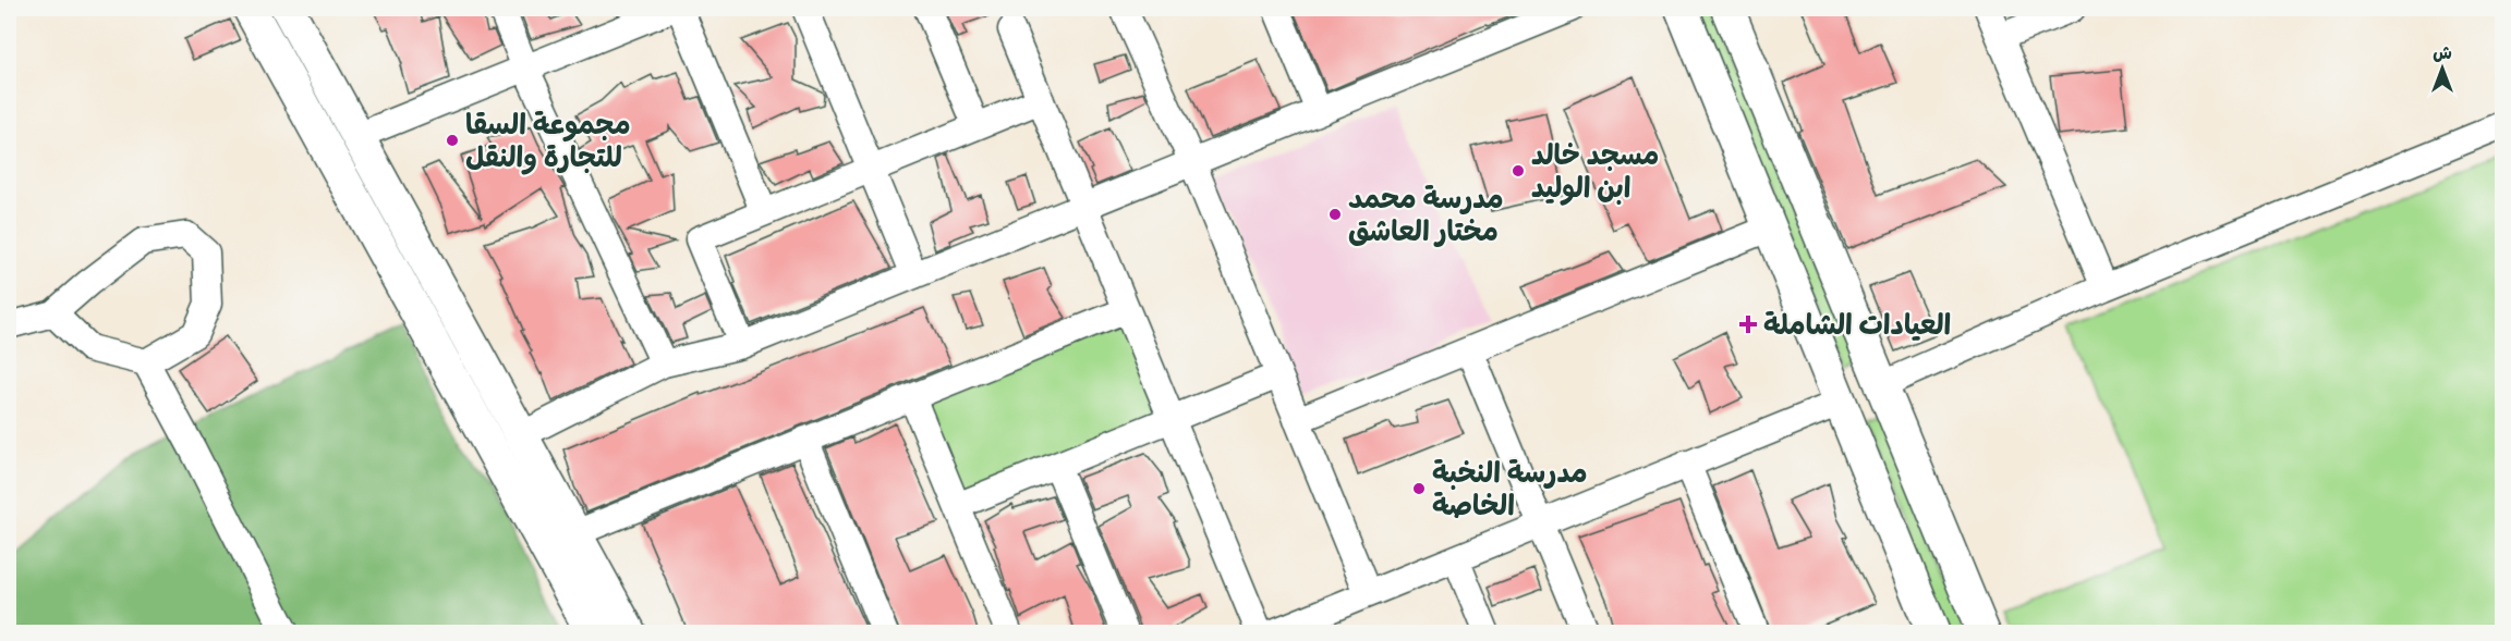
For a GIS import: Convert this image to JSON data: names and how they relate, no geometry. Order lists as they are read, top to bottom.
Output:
{
  "places": {
    "other": [
      "مجموعة السقا للتجارة والنقل",
      "مسجد خالد ابن الوليد",
      "مدرسة محمد مختار العاشق",
      "مدرسة النخبة الخاصة"
    ],
    "health": ["العيادات الشاملة"]
  },
  "north": "top"
}
